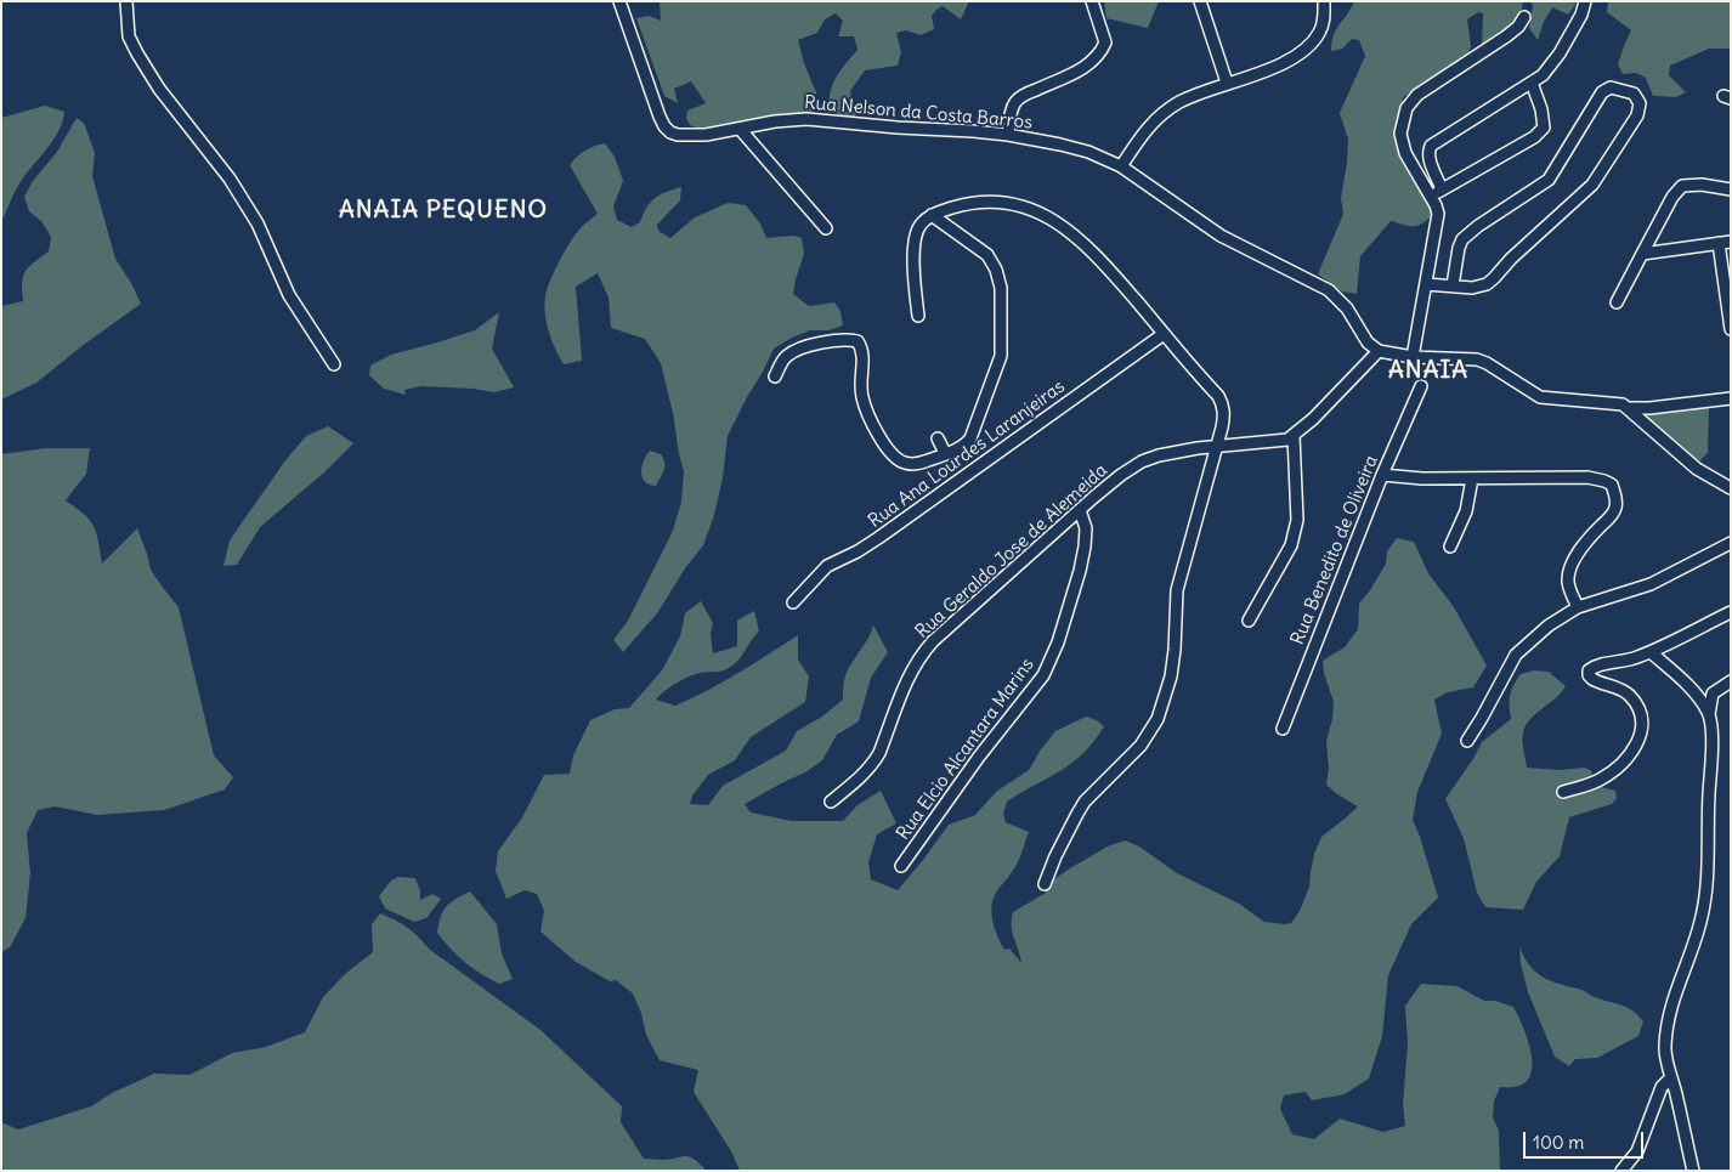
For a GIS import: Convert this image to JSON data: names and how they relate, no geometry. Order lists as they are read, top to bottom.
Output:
{
  "streets": {
    "street": [
      "Rua Nelson da Costa Barros",
      "Rua Ana Lourdes Laranjeiras",
      "Rua Benedito de Oliveira",
      "Rua Geraldo Jose de Alemeida",
      "Rua Elcio Alcantara Marins"
    ]
  },
  "crossings": [
    ["Rua Geraldo Jose de Alemeida", "Rua Elcio Alcantara Marins"]
  ],
  "districts": ["ANAIA PEQUENO", "ANAIA"],
  "scale_bar": "100 m"
}
